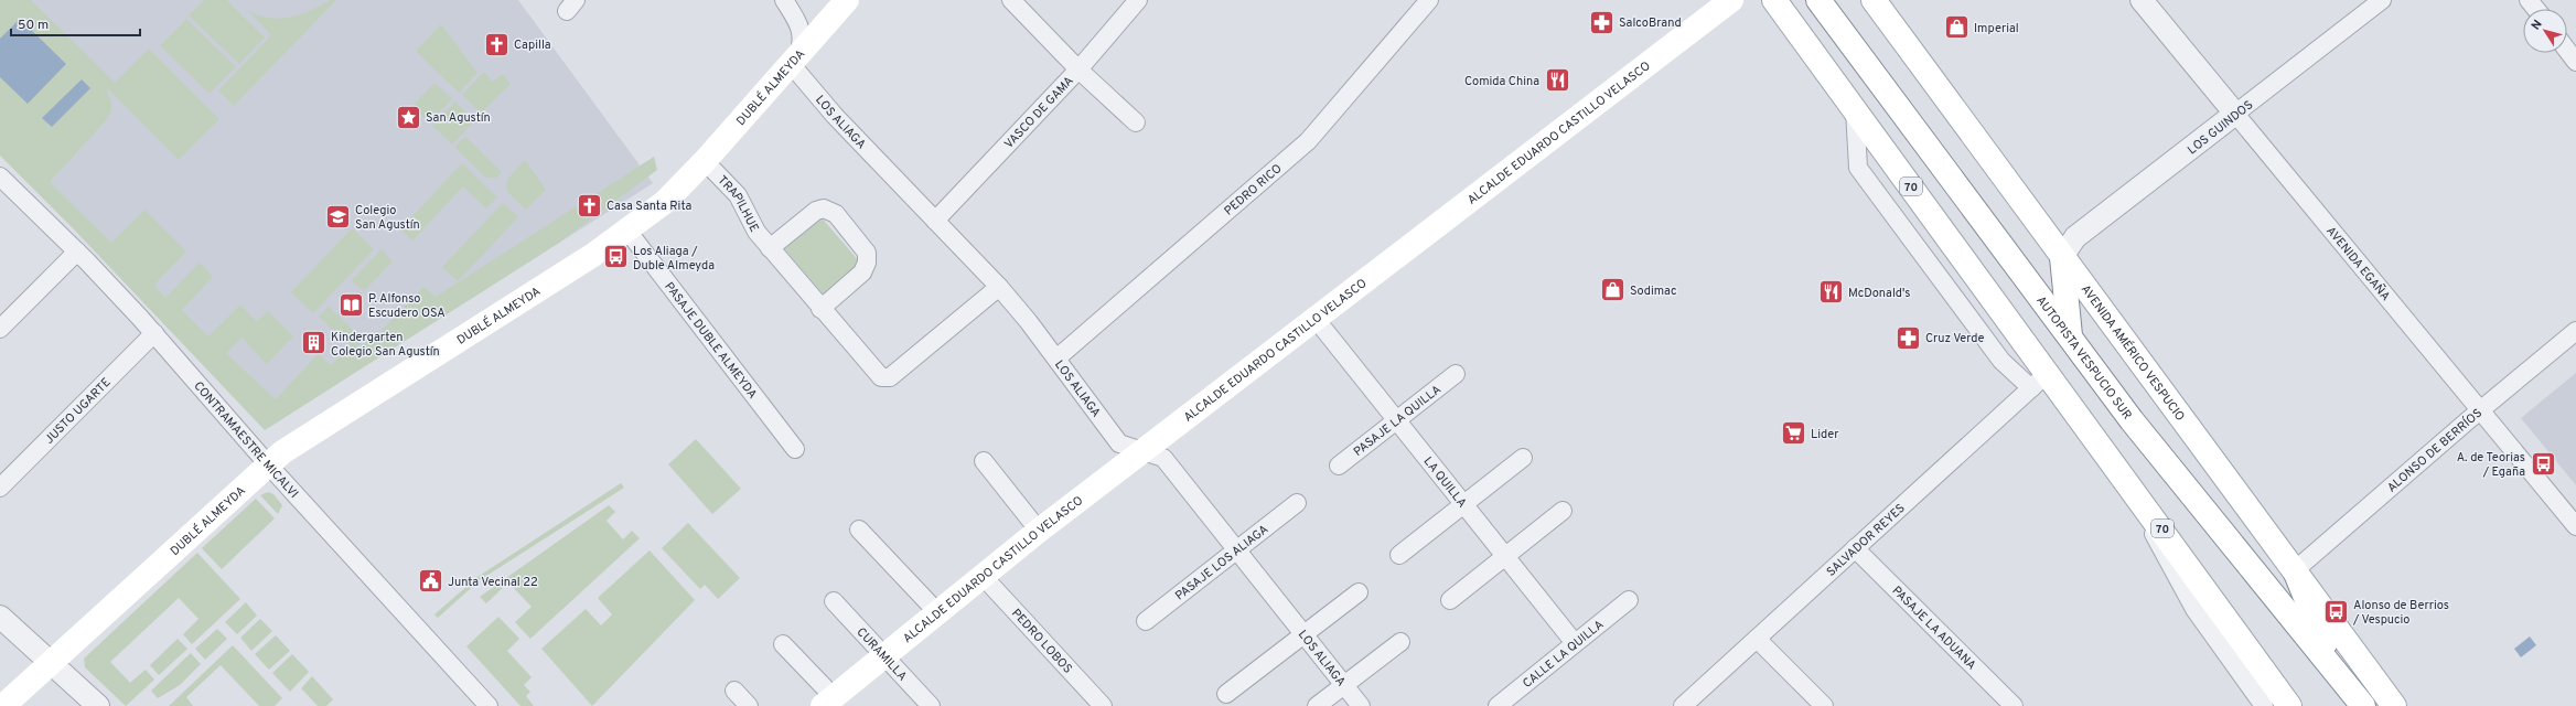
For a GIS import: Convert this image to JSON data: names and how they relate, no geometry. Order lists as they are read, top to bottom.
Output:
{
  "streets": {
    "main road": [
      "DUBLÉ ALMEYDA",
      "ALCALDE EDUARDO CASTILLO VELASCO",
      "70",
      "AVENIDA AMÉRICO VESPUCIO",
      "AUTOPISTA VESPUCIO SUR"
    ],
    "street": [
      "VASCO DE GAMA",
      "LOS ALIAGA",
      "LOS GUINDOS",
      "PEDRO RICO",
      "TRAPILHUE",
      "AVENIDA EGAÑA",
      "PASAJE DUBLE ALMEYDA",
      "JUSTO UGARTE",
      "PASAJE LA QUILLA",
      "CONTRAMAESTRE MICALVI",
      "ALONSO DE BERRÍOS",
      "LA QUILLA",
      "SALVADOR REYES",
      "PASAJE LOS ALIAGA",
      "PASAJE LA ADUANA",
      "PEDRO LOBOS",
      "CALLE LA QUILLA",
      "CURAMILLA"
    ]
  },
  "crossings": [
    ["DUBLÉ ALMEYDA", "LOS ALIAGA"],
    ["DUBLÉ ALMEYDA", "TRAPILHUE"],
    ["DUBLÉ ALMEYDA", "PASAJE DUBLE ALMEYDA"],
    ["DUBLÉ ALMEYDA", "CONTRAMAESTRE MICALVI"],
    ["VASCO DE GAMA", "LOS ALIAGA"],
    ["LOS ALIAGA", "ALCALDE EDUARDO CASTILLO VELASCO"],
    ["LOS ALIAGA", "PEDRO RICO"],
    ["LOS ALIAGA", "TRAPILHUE"],
    ["LOS ALIAGA", "PASAJE LOS ALIAGA"],
    ["LOS GUINDOS", "AVENIDA EGAÑA"],
    ["LOS GUINDOS", "AVENIDA AMÉRICO VESPUCIO"],
    ["ALCALDE EDUARDO CASTILLO VELASCO", "LA QUILLA"],
    ["ALCALDE EDUARDO CASTILLO VELASCO", "PEDRO LOBOS"],
    ["ALCALDE EDUARDO CASTILLO VELASCO", "CURAMILLA"],
    ["70", "SALVADOR REYES"],
    ["AVENIDA EGAÑA", "ALONSO DE BERRÍOS"],
    ["AVENIDA AMÉRICO VESPUCIO", "ALONSO DE BERRÍOS"],
    ["JUSTO UGARTE", "CONTRAMAESTRE MICALVI"],
    ["PASAJE LA QUILLA", "LA QUILLA"],
    ["LA QUILLA", "CALLE LA QUILLA"],
    ["SALVADOR REYES", "PASAJE LA ADUANA"]
  ],
  "places": {
    "pharmacy": ["SalcoBrand", "Cruz Verde"],
    "shop": ["Imperial", "Sodimac"],
    "church": ["Capilla", "Casa Santa Rita"],
    "restaurant": ["Comida China", "McDonald's"],
    "place": ["San Agustín"],
    "school or university": ["Colegio San Agustín"],
    "bus stop": ["Los Aliaga / Duble Almeyda", "A. de Teorias / Egaña", "Alonso de Berrios / Vespucio"],
    "library": ["P. Alfonso Escudero OSA"],
    "building": ["Kindergarten Colegio San Agustín"],
    "supermarket": ["Lider"],
    "public building": ["Junta Vecinal 22"]
  },
  "scale_bar": "50 m",
  "north": "top left"
}
